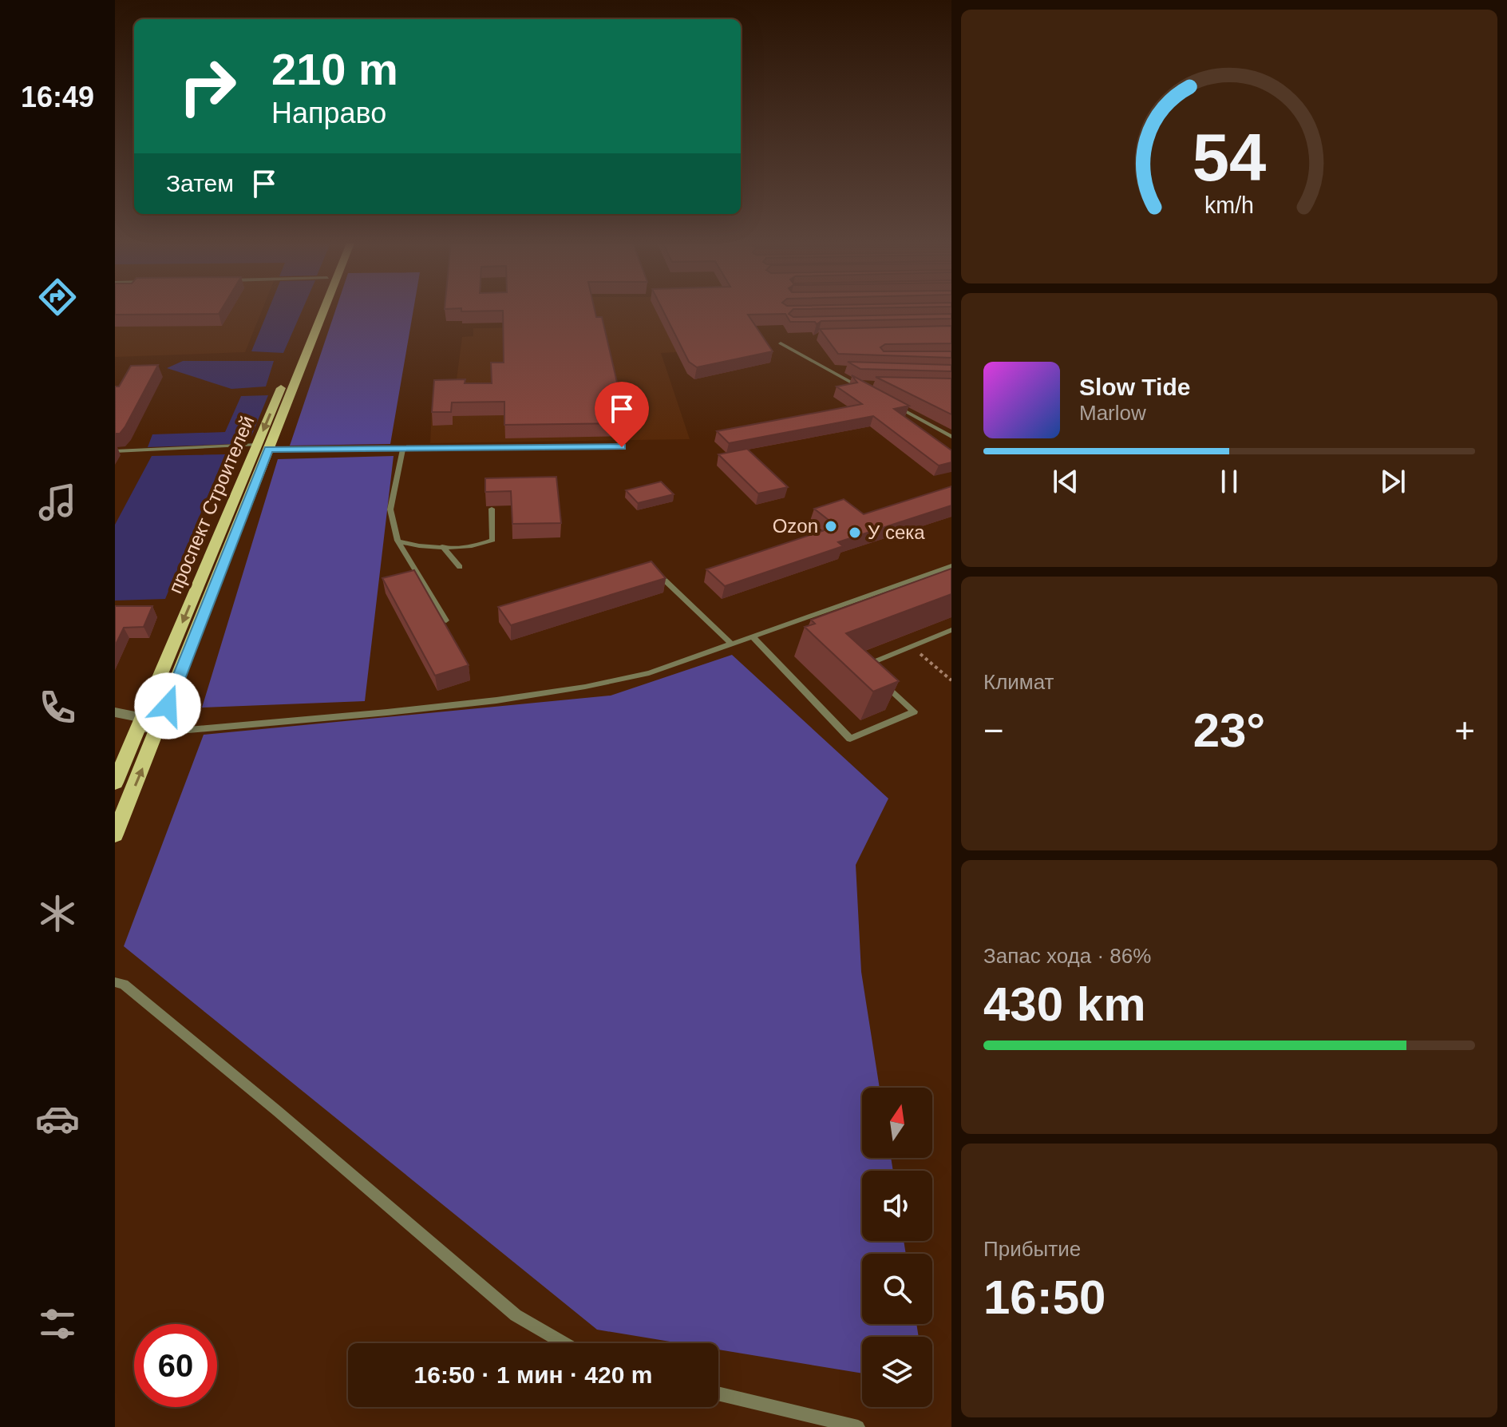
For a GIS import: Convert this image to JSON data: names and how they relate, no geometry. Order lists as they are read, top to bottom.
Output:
{
  "streets": {
    "main road": ["проспект Строителей"]
  },
  "places": ["Ozon", "У сека"],
  "north": "top",
  "page": {
    "tabs": "16:49",
    "turn": ["210 m", "Направо"],
    "then": "Затем",
    "song": ["Slow Tide", "Marlow"],
    "tile": [
      "Климат",
      ["Запас хода · 86%", "430 km"],
      ["Прибытие", "16:50"]
    ],
    "heat": ["−", "23°", "+"],
    "limit": "60",
    "trip": "16:50 · 1 мин · 420 m",
    "gauge": ["54", "km/h"]
  }
}
